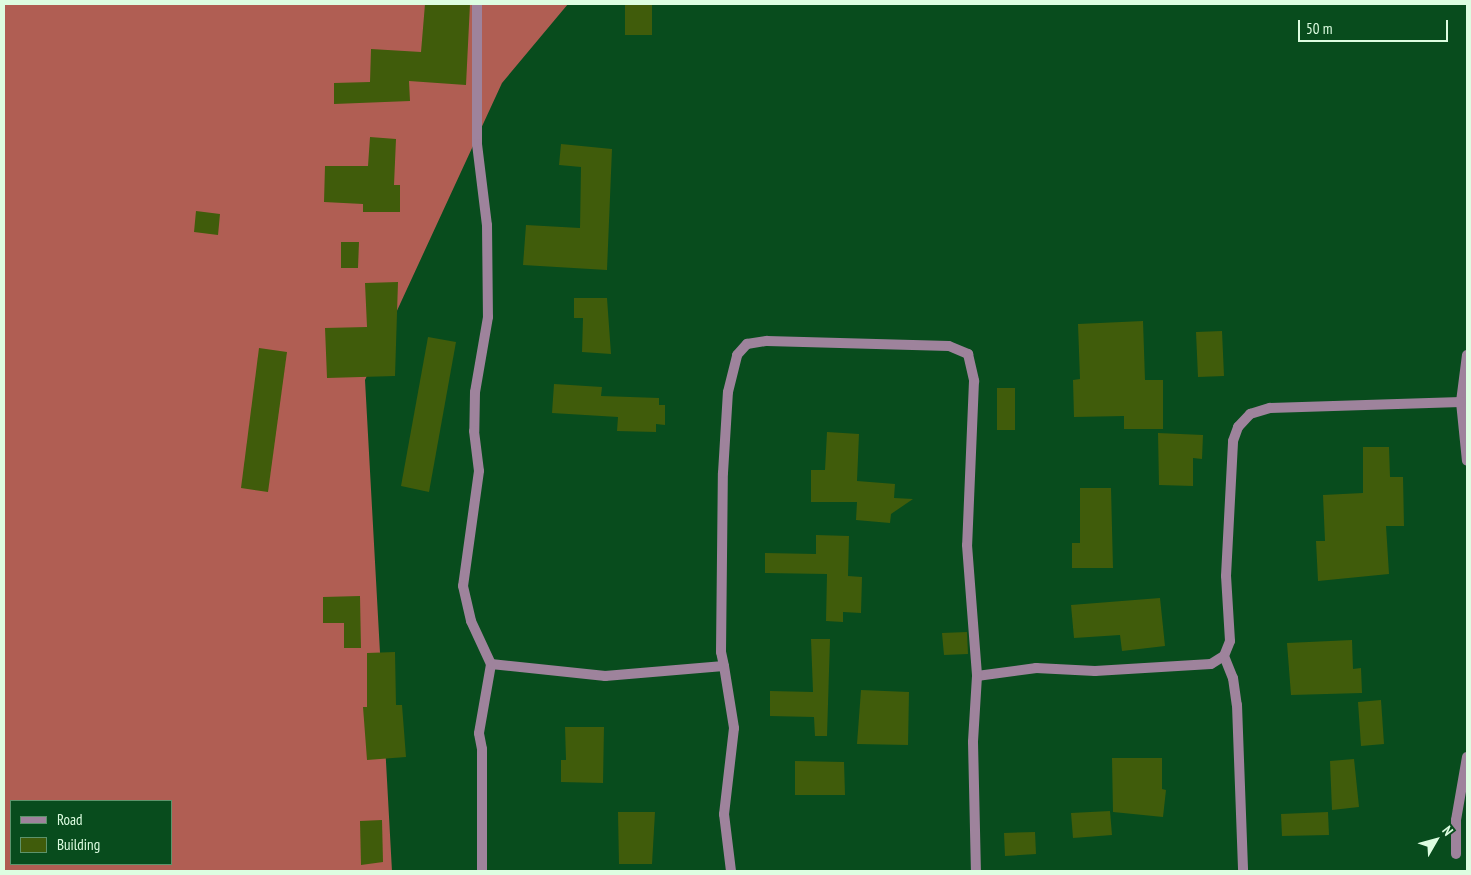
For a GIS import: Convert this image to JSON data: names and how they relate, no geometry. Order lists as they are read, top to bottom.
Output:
{
  "legend": ["Road", "Building"],
  "scale_bar": "50 m",
  "north": "top right"
}
